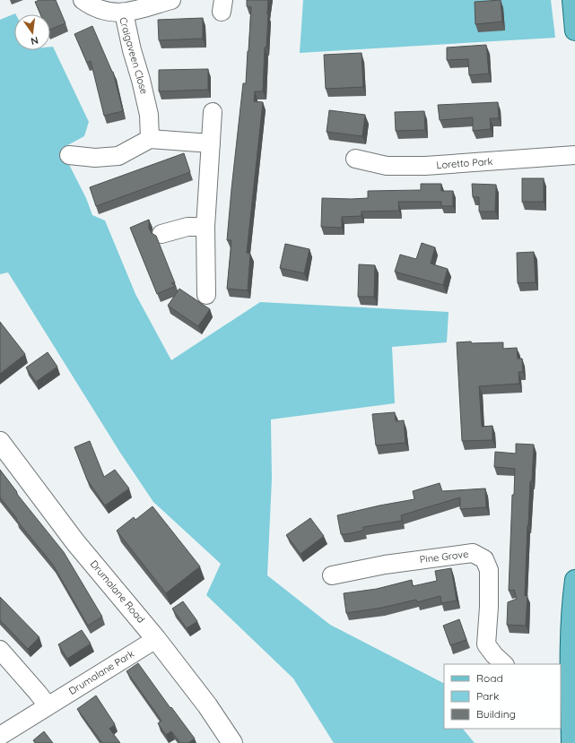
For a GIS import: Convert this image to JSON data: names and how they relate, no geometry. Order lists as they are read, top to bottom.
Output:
{
  "streets": {
    "main road": ["Drumalane Road"],
    "street": [
      "Craigaveen Close",
      "Loretto Park",
      "Pine Grove",
      "Drumalane Park"
    ]
  },
  "crossings": [
    ["Drumalane Road", "Drumalane Park"]
  ],
  "legend": ["Road", "Park", "Building"],
  "north": "bottom"
}
